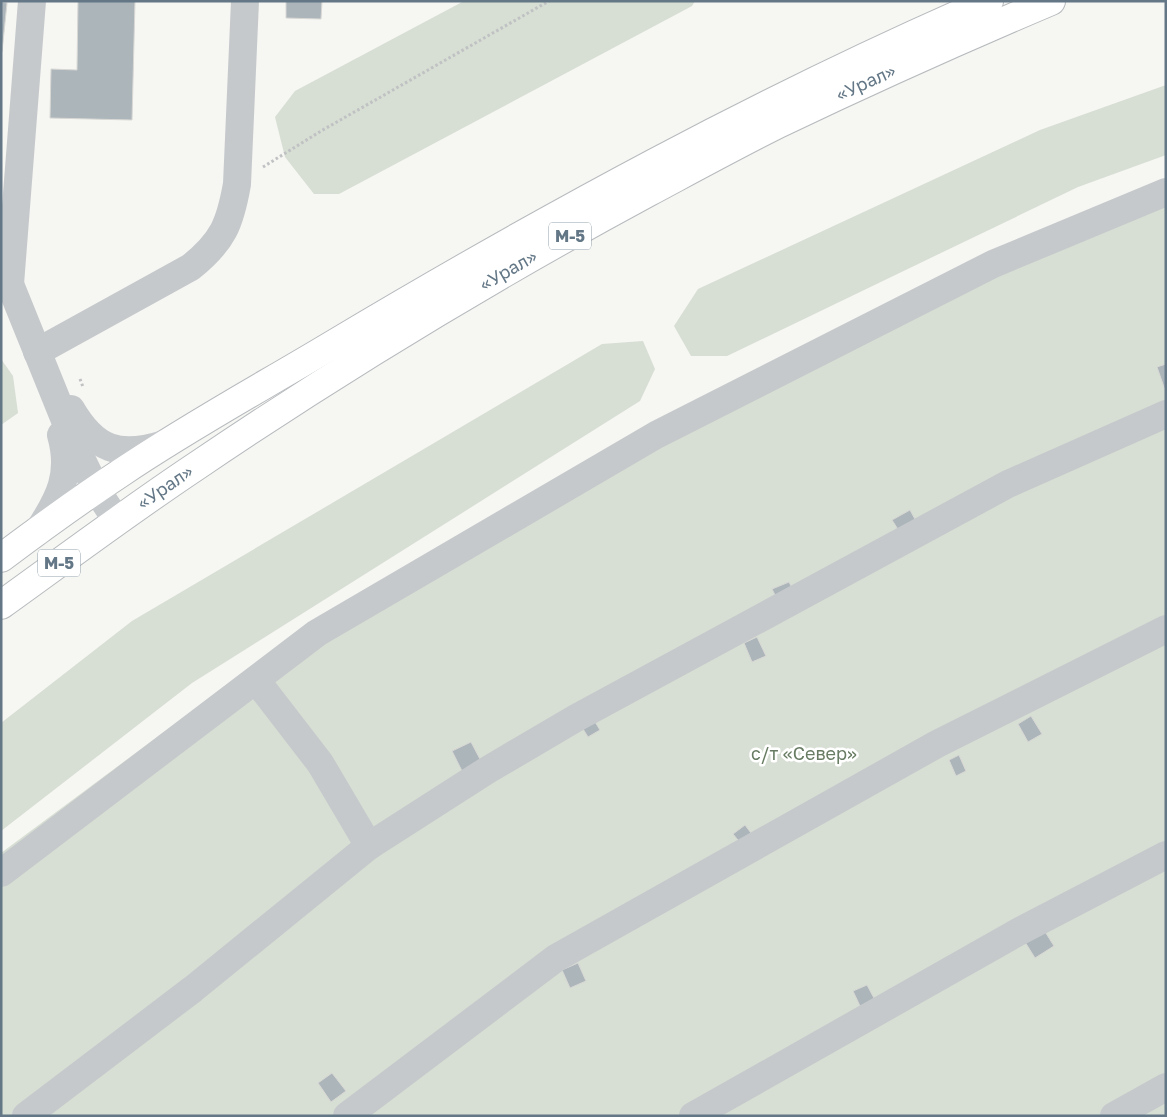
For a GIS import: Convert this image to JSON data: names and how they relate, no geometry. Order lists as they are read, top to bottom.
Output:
{
  "streets": {
    "highway": ["«Урал»", "М-5"]
  },
  "parks": ["с/т «Север»"]
}
